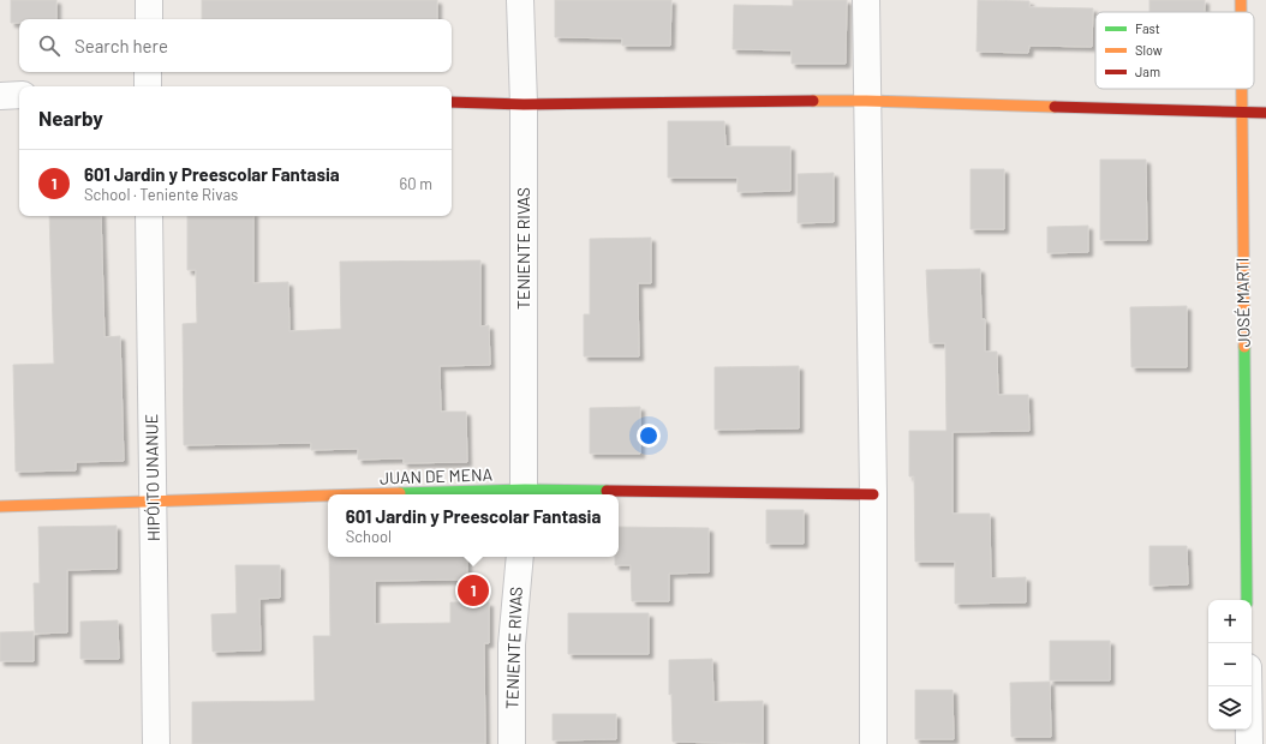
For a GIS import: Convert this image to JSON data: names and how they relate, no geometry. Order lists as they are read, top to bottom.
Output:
{
  "streets": {
    "street": [
      "TENIENTE RIVAS",
      "JOSÉ MARTI",
      "JUAN DE MENA",
      "HIPÓITO UNANUE"
    ]
  },
  "crossings": [
    ["TENIENTE RIVAS", "JUAN DE MENA"],
    ["JUAN DE MENA", "HIPÓITO UNANUE"]
  ],
  "legend": ["Fast", "Slow", "Jam"],
  "page": {
    "search": "Search here",
    "heading": "Nearby",
    "list": [
      {
        "mark": "1",
        "name": "601 Jardin y Preescolar Fantasia",
        "note": "School · Teniente Rivas",
        "value": "60 m"
      }
    ],
    "popup": ["601 Jardin y Preescolar Fantasia", "School"],
    "pins": "1",
    "map_buttons": ["+", "−"]
  }
}
